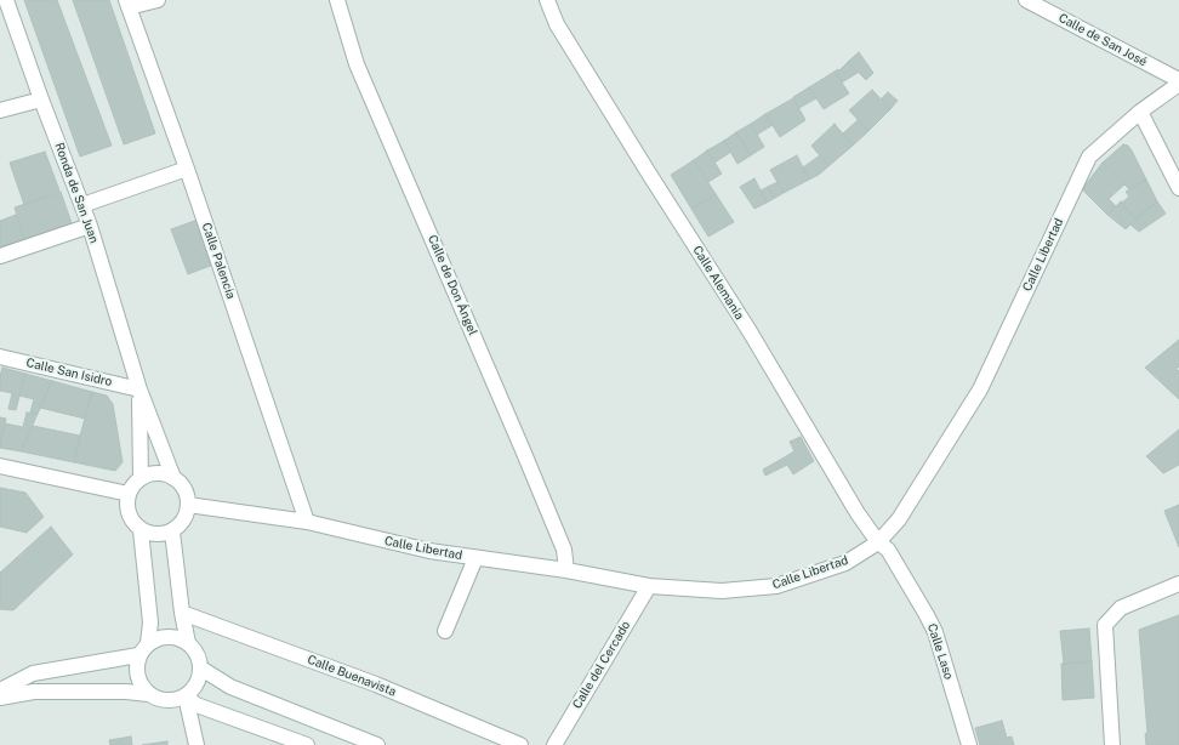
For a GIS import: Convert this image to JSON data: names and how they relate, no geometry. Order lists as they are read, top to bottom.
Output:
{
  "streets": {
    "street": [
      "Calle de San José",
      "Ronda de San Juan",
      "Calle Libertad",
      "Calle Palencia",
      "Calle Alemania",
      "Calle de Don Ángel",
      "Calle San Isidro",
      "Calle Laso",
      "Calle del Cercado",
      "Calle Buenavista"
    ]
  },
  "crossings": [
    ["Calle de San José", "Calle Libertad"],
    ["Ronda de San Juan", "Calle Libertad"],
    ["Ronda de San Juan", "Calle San Isidro"],
    ["Calle Libertad", "Calle Palencia"],
    ["Calle Libertad", "Calle Alemania"],
    ["Calle Libertad", "Calle de Don Ángel"],
    ["Calle Libertad", "Calle Laso"],
    ["Calle Libertad", "Calle del Cercado"],
    ["Calle Alemania", "Calle Laso"]
  ]
}
